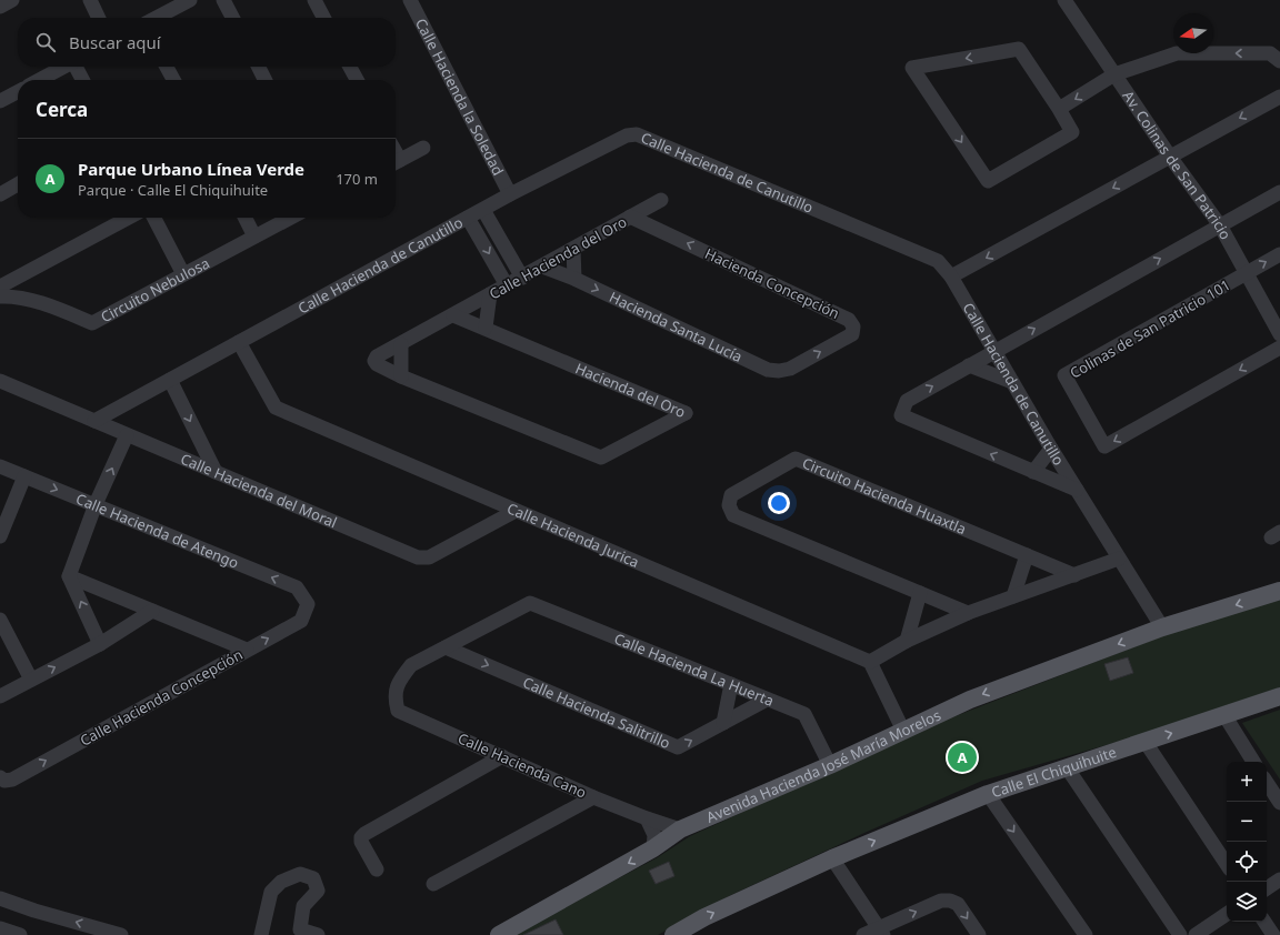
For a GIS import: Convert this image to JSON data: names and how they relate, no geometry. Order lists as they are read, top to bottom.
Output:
{
  "streets": {
    "main road": ["Avenida Hacienda José María Morelos", "Calle El Chiquihuite"],
    "street": [
      "Calle Hacienda la Soledad",
      "Av. Colinas de San Patricio",
      "Calle Hacienda de Canutillo",
      "Calle Hacienda del Oro",
      "Hacienda Concepción",
      "Circuito Nebulosa",
      "Hacienda Santa Lucía",
      "Colinas de San Patricio 101",
      "Hacienda del Oro",
      "Calle Hacienda del Moral",
      "Circuito Hacienda Huaxtla",
      "Calle Hacienda de Atengo",
      "Calle Hacienda Jurica",
      "Calle Hacienda La Huerta",
      "Calle Hacienda Concepción",
      "Calle Hacienda Salitrillo",
      "Calle Hacienda Cano"
    ]
  },
  "crossings": [
    ["Calle Hacienda la Soledad", "Calle Hacienda de Canutillo"],
    ["Av. Colinas de San Patricio", "Colinas de San Patricio 101"],
    ["Calle Hacienda de Canutillo", "Calle Hacienda del Moral"],
    ["Calle Hacienda de Canutillo", "Calle Hacienda Jurica"],
    ["Calle Hacienda de Canutillo", "Avenida Hacienda José María Morelos"],
    ["Calle Hacienda del Oro", "Hacienda Concepción"],
    ["Calle Hacienda del Oro", "Hacienda Santa Lucía"],
    ["Calle Hacienda del Oro", "Hacienda del Oro"],
    ["Hacienda Concepción", "Hacienda Santa Lucía"],
    ["Calle Hacienda del Moral", "Calle Hacienda Jurica"],
    ["Calle Hacienda de Atengo", "Calle Hacienda Concepción"],
    ["Calle Hacienda La Huerta", "Calle Hacienda Salitrillo"],
    ["Calle Hacienda La Huerta", "Calle Hacienda Cano"],
    ["Calle Hacienda La Huerta", "Avenida Hacienda José María Morelos"],
    ["Calle Hacienda Salitrillo", "Calle Hacienda Cano"],
    ["Calle Hacienda Cano", "Avenida Hacienda José María Morelos"]
  ],
  "one_way": [
    "Hacienda Santa Lucía",
    "Calle Hacienda Salitrillo",
    "Avenida Hacienda José María Morelos",
    "Calle El Chiquihuite"
  ],
  "north": "left",
  "page": {
    "search": "Buscar aquí",
    "heading": "Cerca",
    "list": [
      {
        "mark": "A",
        "name": "Parque Urbano Línea Verde",
        "note": "Parque · Calle El Chiquihuite",
        "value": "170 m"
      }
    ],
    "pins": "A",
    "map_buttons": ["+", "−"]
  }
}
